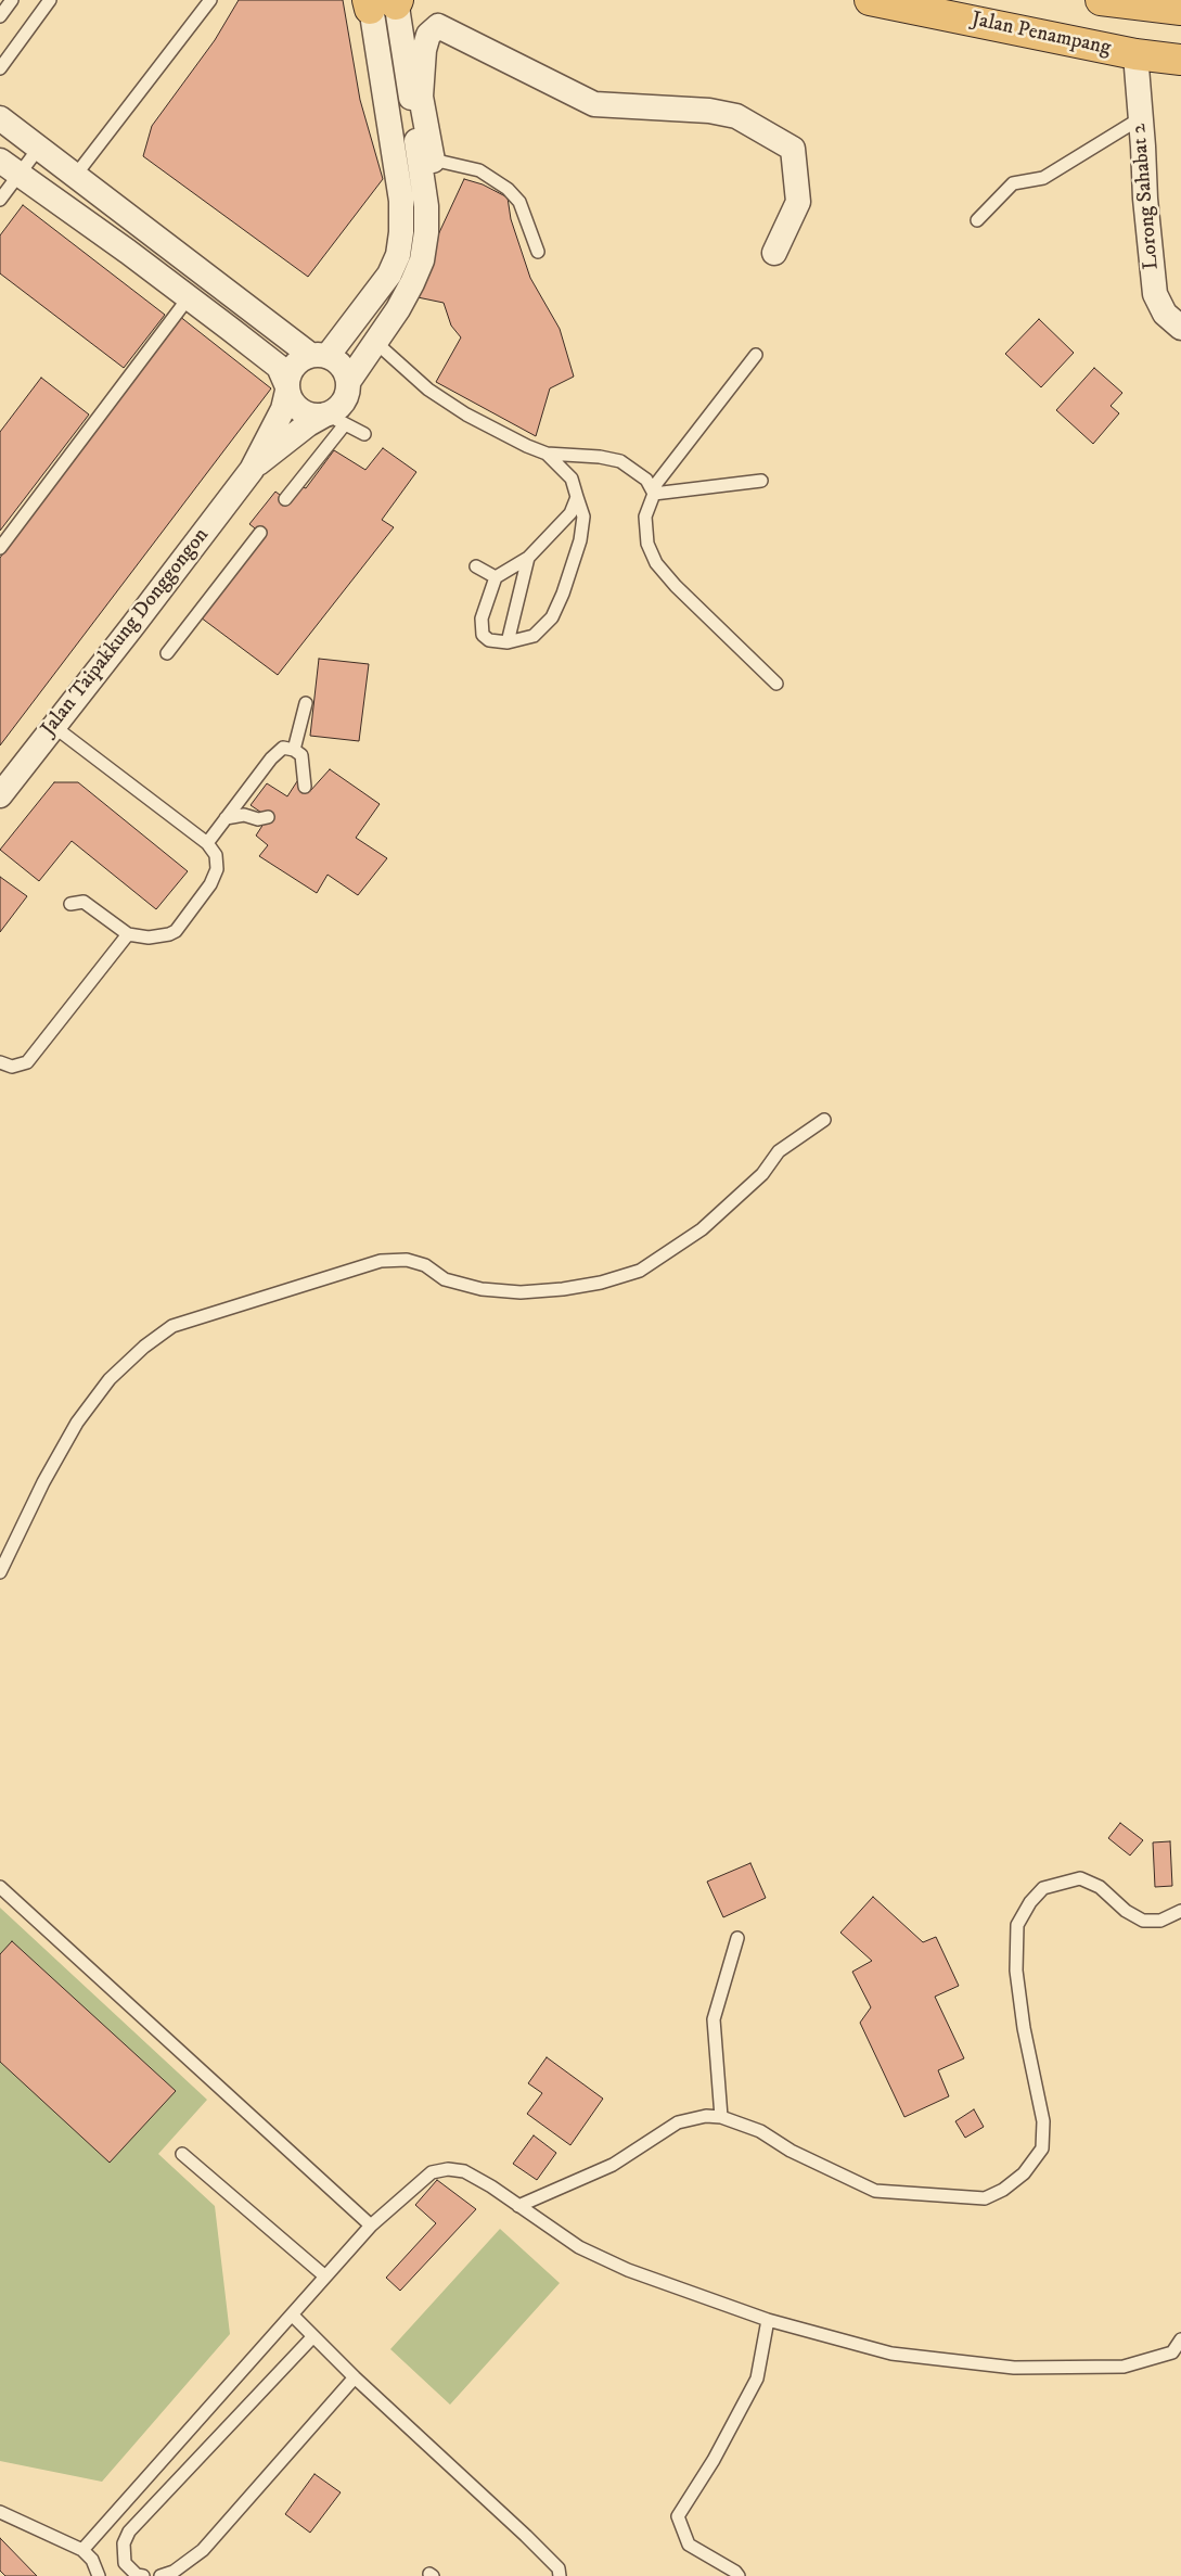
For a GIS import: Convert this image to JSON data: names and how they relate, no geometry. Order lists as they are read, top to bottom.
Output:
{
  "streets": {
    "main road": ["Jalan Penampang"],
    "street": ["Lorong Sahabat 2", "Jalan Taipakkung Donggongon"]
  },
  "crossings": [
    ["Jalan Penampang", "Lorong Sahabat 2"]
  ]
}
